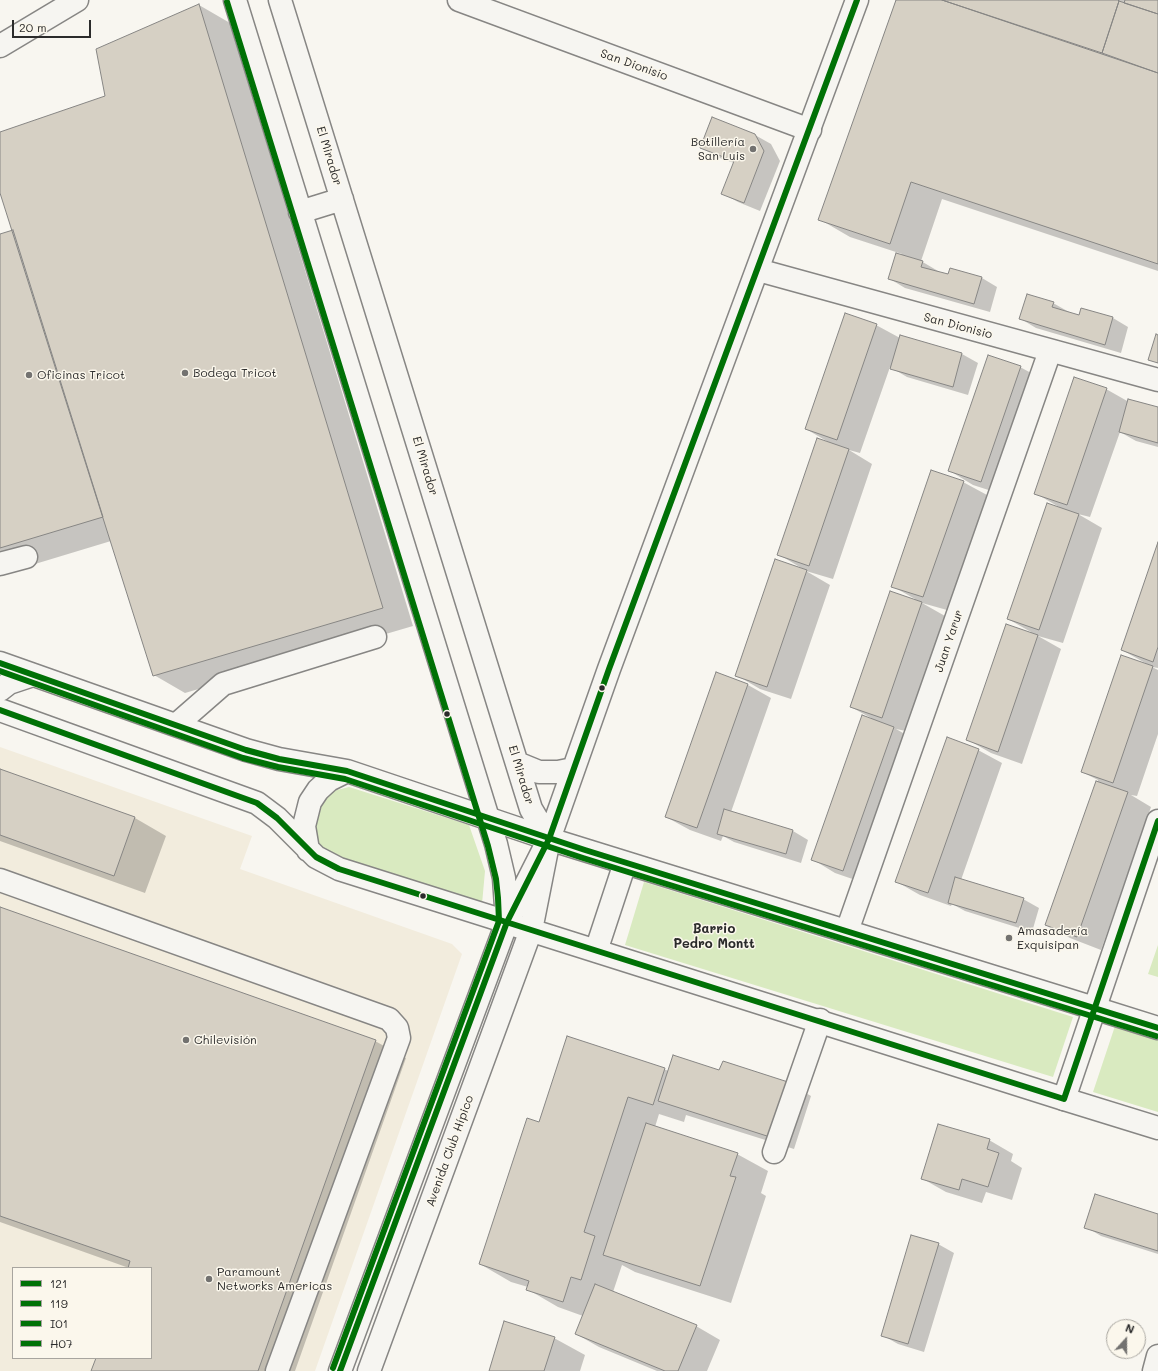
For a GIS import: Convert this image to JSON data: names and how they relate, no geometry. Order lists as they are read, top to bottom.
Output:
{
  "streets": {
    "main road": [
      "San Dionisio",
      "El Mirador",
      "Juan Yarur",
      "Avenida Club Hípico"
    ]
  },
  "crossings": [
    ["San Dionisio", "Juan Yarur"]
  ],
  "districts": ["Barrio Pedro Montt"],
  "places": [
    "Botillería San Luis",
    "Bodega Tricot",
    "Oficinas Tricot",
    "Amasadería Exquisipan",
    "Chilevisión",
    "Paramount Networks Americas"
  ],
  "lines": [
    "transit line 121",
    "transit line 119",
    "transit line I01",
    "transit line H07"
  ],
  "legend": [
    "121",
    "119",
    "I01",
    "H07"
  ],
  "scale_bar": "20 m",
  "north": "top"
}
